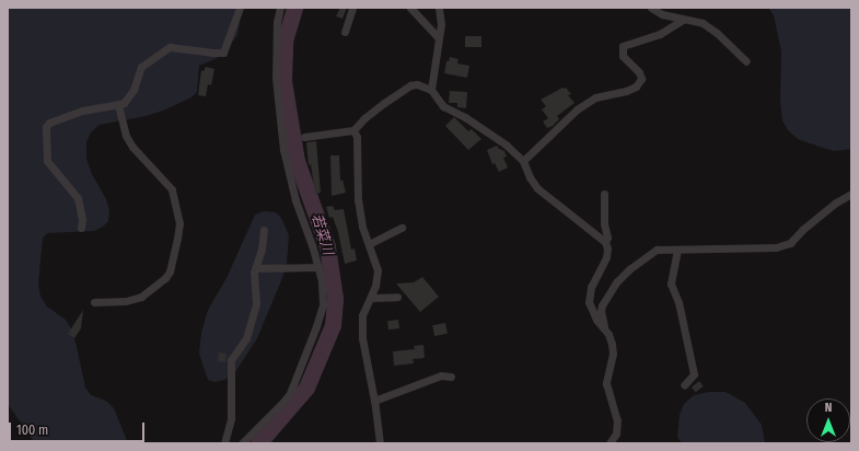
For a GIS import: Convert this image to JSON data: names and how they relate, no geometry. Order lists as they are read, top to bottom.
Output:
{
  "water": ["若菜川"],
  "scale_bar": "100 m",
  "north": "top"
}
